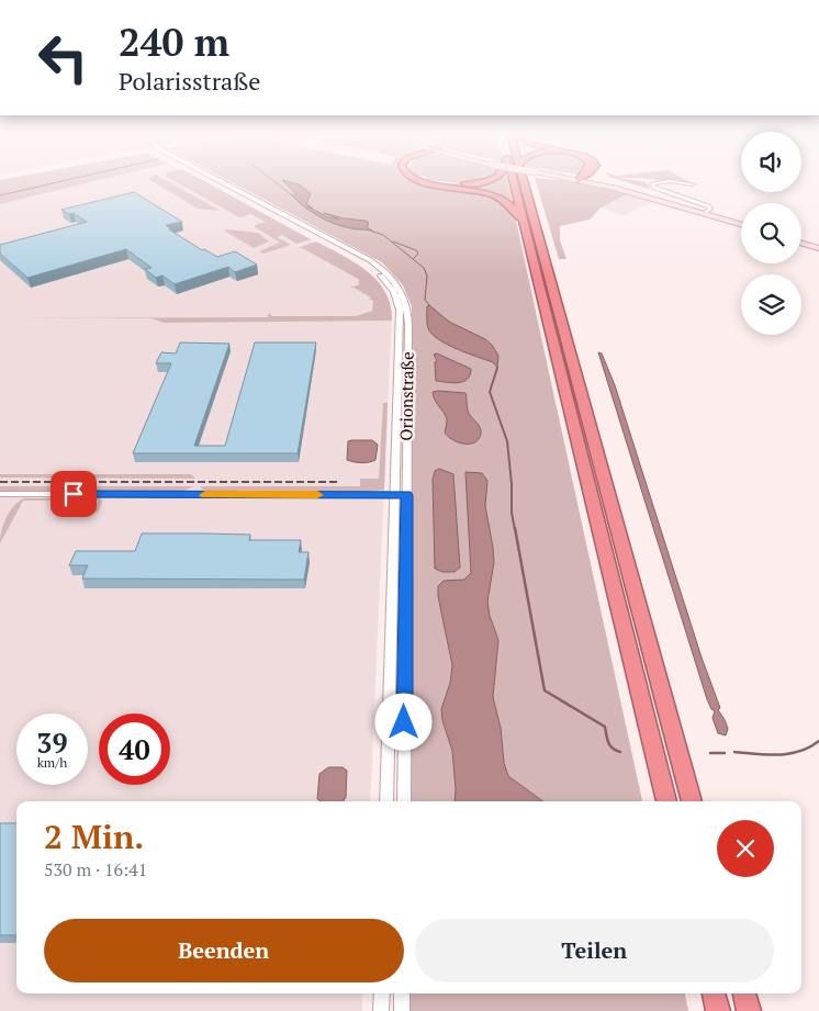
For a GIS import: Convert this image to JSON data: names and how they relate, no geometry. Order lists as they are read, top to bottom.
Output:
{
  "streets": {
    "street": ["Orionstraße"]
  },
  "page": {
    "turn": ["240 m", "Polarisstraße"],
    "speed": "39 km/h",
    "limit": "40",
    "heading": ["2 Min.", "530 m · 16:41"],
    "buttons": ["Beenden", "Teilen"]
  }
}
